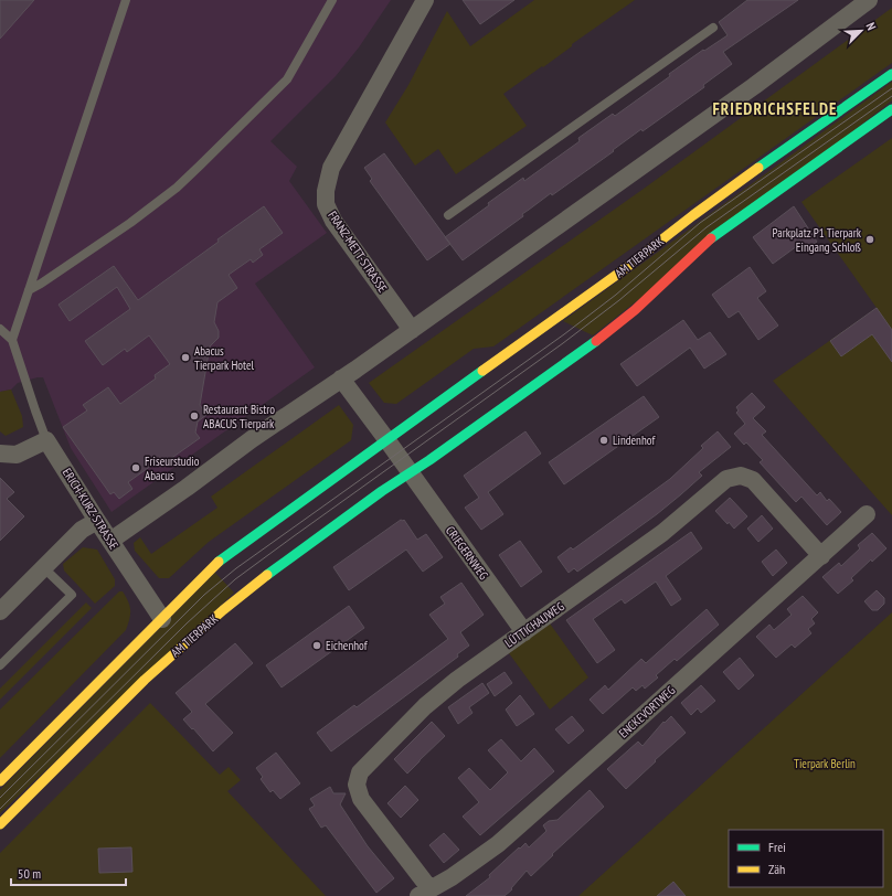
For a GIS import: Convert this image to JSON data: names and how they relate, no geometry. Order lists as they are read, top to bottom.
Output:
{
  "streets": {
    "main road": ["AM TIERPARK"],
    "street": [
      "FRANZ-METT-STRASSE",
      "ERICH-KURZ-STRASSE",
      "CRIEGERNWEG",
      "LÜTTICHAUWEG",
      "ENCKEVORTWEG"
    ]
  },
  "crossings": [
    ["AM TIERPARK", "ERICH-KURZ-STRASSE"],
    ["AM TIERPARK", "CRIEGERNWEG"],
    ["CRIEGERNWEG", "LÜTTICHAUWEG"],
    ["LÜTTICHAUWEG", "ENCKEVORTWEG"]
  ],
  "districts": ["FRIEDRICHSFELDE"],
  "parks": ["Tierpark Berlin"],
  "places": [
    "Parkplatz P1 Tierpark Eingang Schloß",
    "Abacus Tierpark Hotel",
    "Restaurant Bistro ABACUS Tierpark",
    "Lindenhof",
    "Friseurstudio Abacus",
    "Eichenhof"
  ],
  "legend": ["Frei", "Zäh"],
  "scale_bar": "50 m",
  "north": "top right"
}
